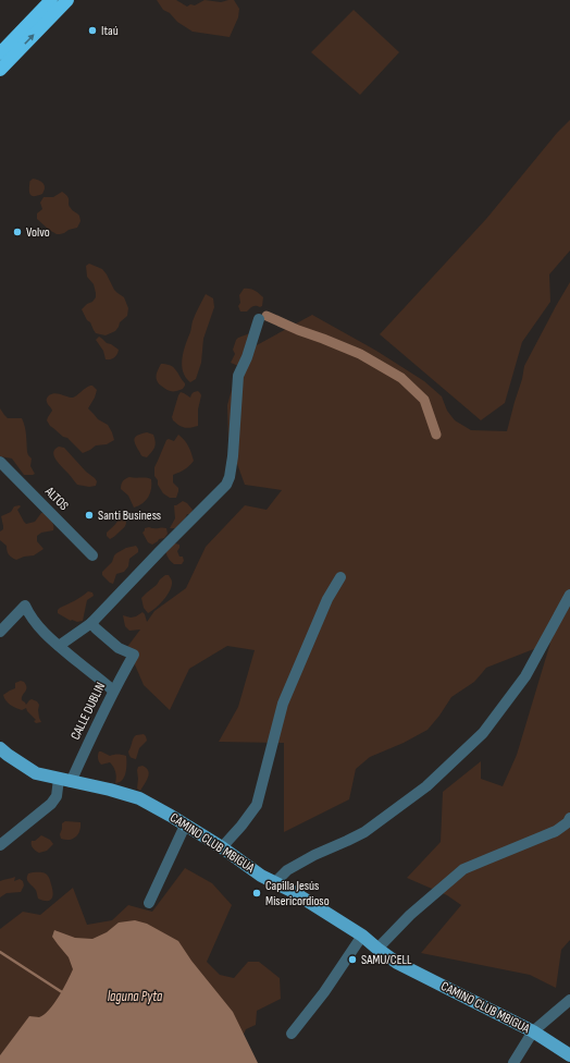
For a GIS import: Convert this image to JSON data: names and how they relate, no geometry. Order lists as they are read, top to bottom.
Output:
{
  "streets": {
    "main road": ["CAMINO CLUB MBIGUA"],
    "street": ["ALTOS", "CALLE DUBLIN"]
  },
  "crossings": [
    ["CALLE DUBLIN", "CAMINO CLUB MBIGUA"]
  ],
  "water": ["laguna Pyta"],
  "places": [
    "Itaú",
    "Volvo",
    "Santi Business",
    "Capilla Jesús Misericordioso",
    "SAMU/CELL"
  ]
}
